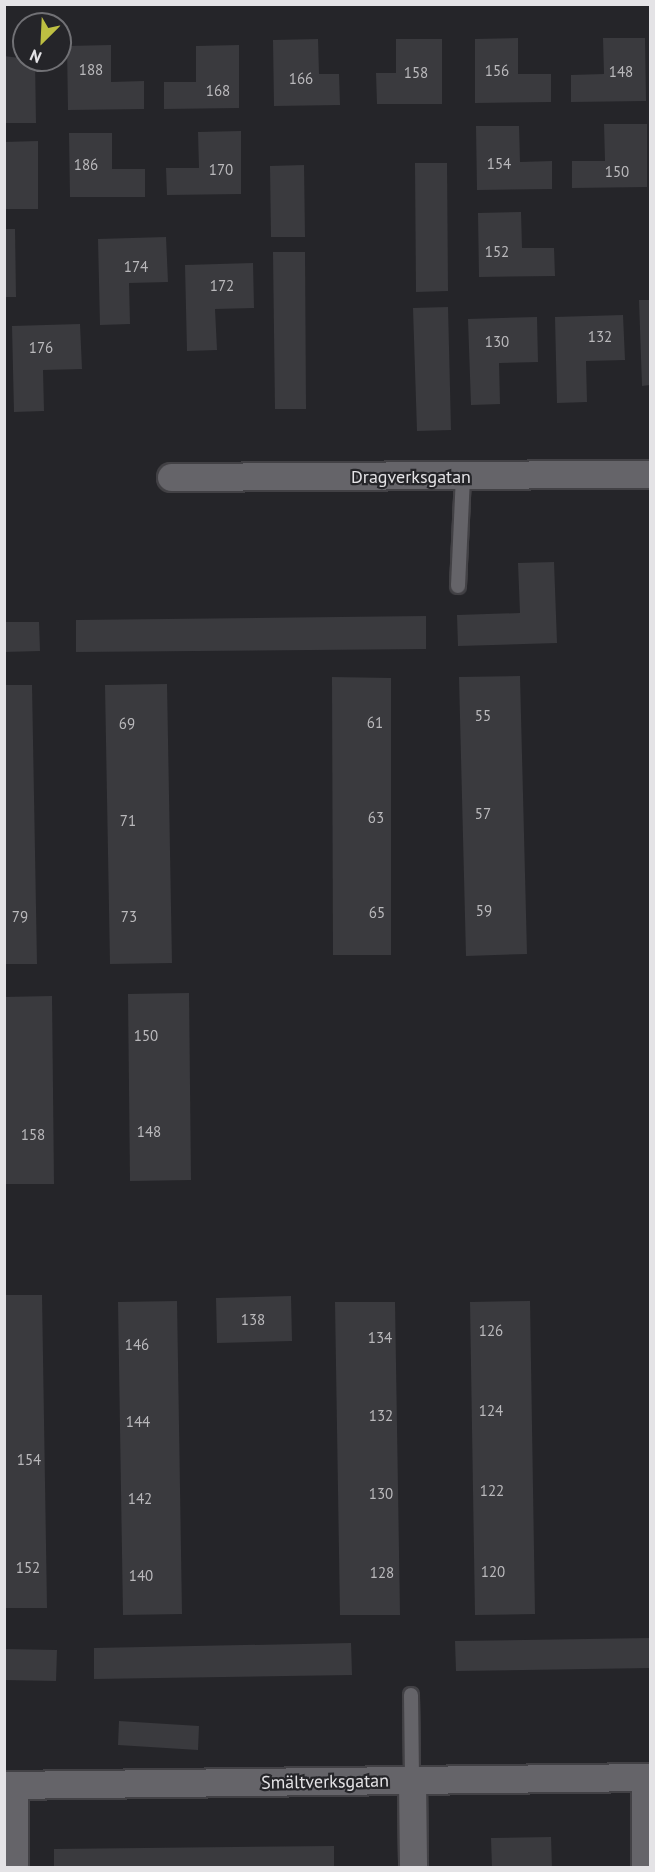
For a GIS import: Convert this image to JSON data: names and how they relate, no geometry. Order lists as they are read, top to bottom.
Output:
{
  "streets": {
    "street": ["Dragverksgatan", "Smältverksgatan"]
  },
  "house_numbers": [
    "188",
    "156",
    "148",
    "158",
    "166",
    "168",
    "154",
    "186",
    "170",
    "150",
    "152",
    "174",
    "172",
    "132",
    "130",
    "176",
    "55",
    "61",
    "69",
    "57",
    "63",
    "71",
    "59",
    "65",
    "79",
    "73",
    "150",
    "148",
    "158",
    "138",
    "126",
    "134",
    "146",
    "124",
    "132",
    "144",
    "154",
    "122",
    "130",
    "142",
    "152",
    "120",
    "128",
    "140"
  ],
  "north": "bottom left"
}
